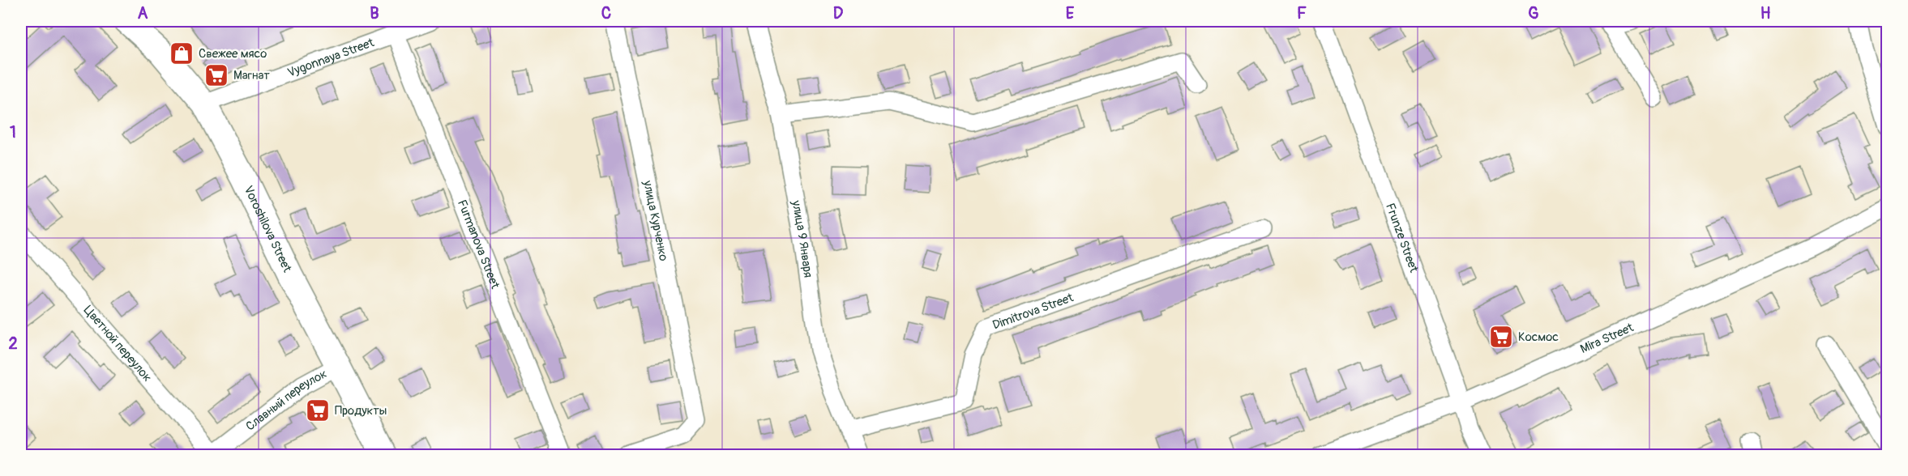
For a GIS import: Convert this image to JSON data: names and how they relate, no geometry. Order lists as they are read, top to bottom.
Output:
{
  "streets": {
    "main road": ["Voroshilova Street"],
    "street": [
      "Vygonnaya Street",
      "улица Курченко",
      "Frunze Street",
      "улица 9 Января",
      "Furmanova Street",
      "Dimitrova Street",
      "Mira Street",
      "Цветной переулок",
      "Славный переулок"
    ]
  },
  "crossings": [
    ["Vygonnaya Street", "Voroshilova Street"],
    ["Vygonnaya Street", "Furmanova Street"],
    ["Voroshilova Street", "Славный переулок"],
    ["Frunze Street", "Mira Street"],
    ["улица 9 Января", "Dimitrova Street"],
    ["Цветной переулок", "Славный переулок"]
  ],
  "places": {
    "shop": ["Свежее мясо"],
    "supermarket": ["Магнат", "Космос", "Продукты"]
  },
  "grid": {
    "columns": [
      "A",
      "B",
      "C",
      "D",
      "E",
      "F",
      "G",
      "H"
    ],
    "rows": ["1", "2"]
  }
}
